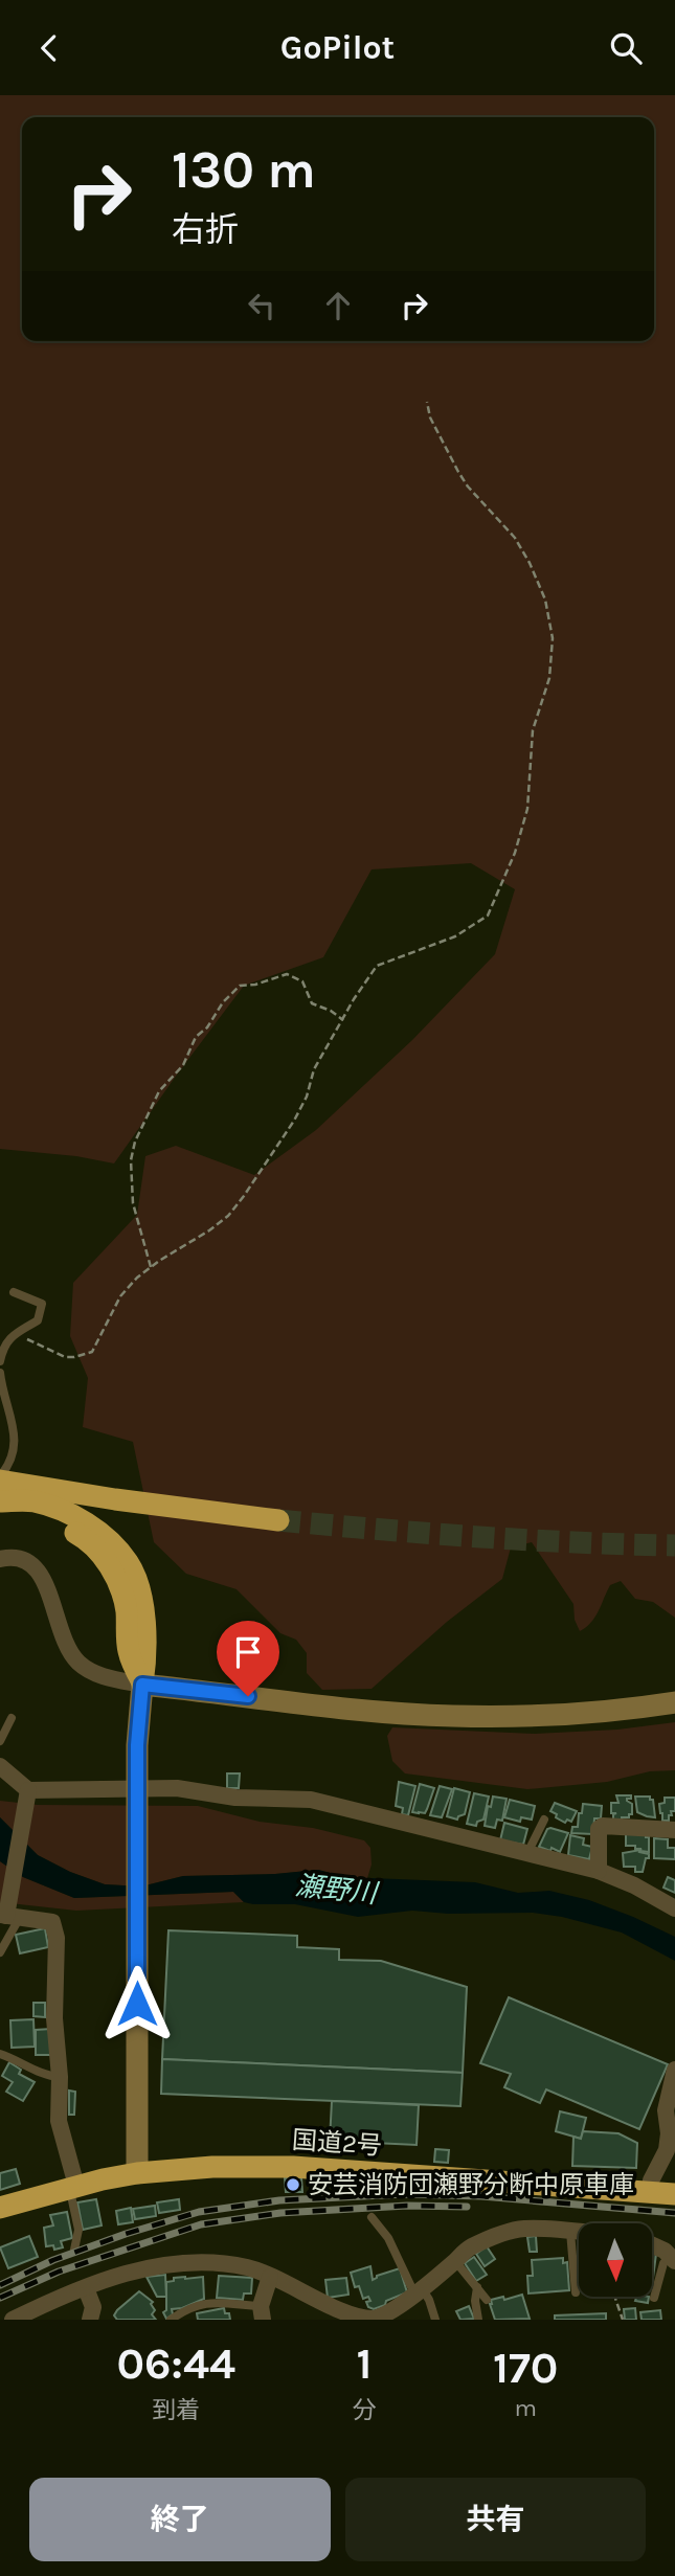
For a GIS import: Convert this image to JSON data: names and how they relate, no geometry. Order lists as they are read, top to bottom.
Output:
{
  "streets": {
    "highway": ["国道2号"]
  },
  "water": ["瀬野川"],
  "places": ["安芸消防団瀬野分断中原車庫"],
  "north": "bottom",
  "page": {
    "header": "GoPilot",
    "turn": ["130 m", "右折"],
    "eta": [
      "06:44",
      "到着",
      "1",
      "分",
      "170",
      "m"
    ],
    "buttons": ["終了", "共有"]
  }
}
